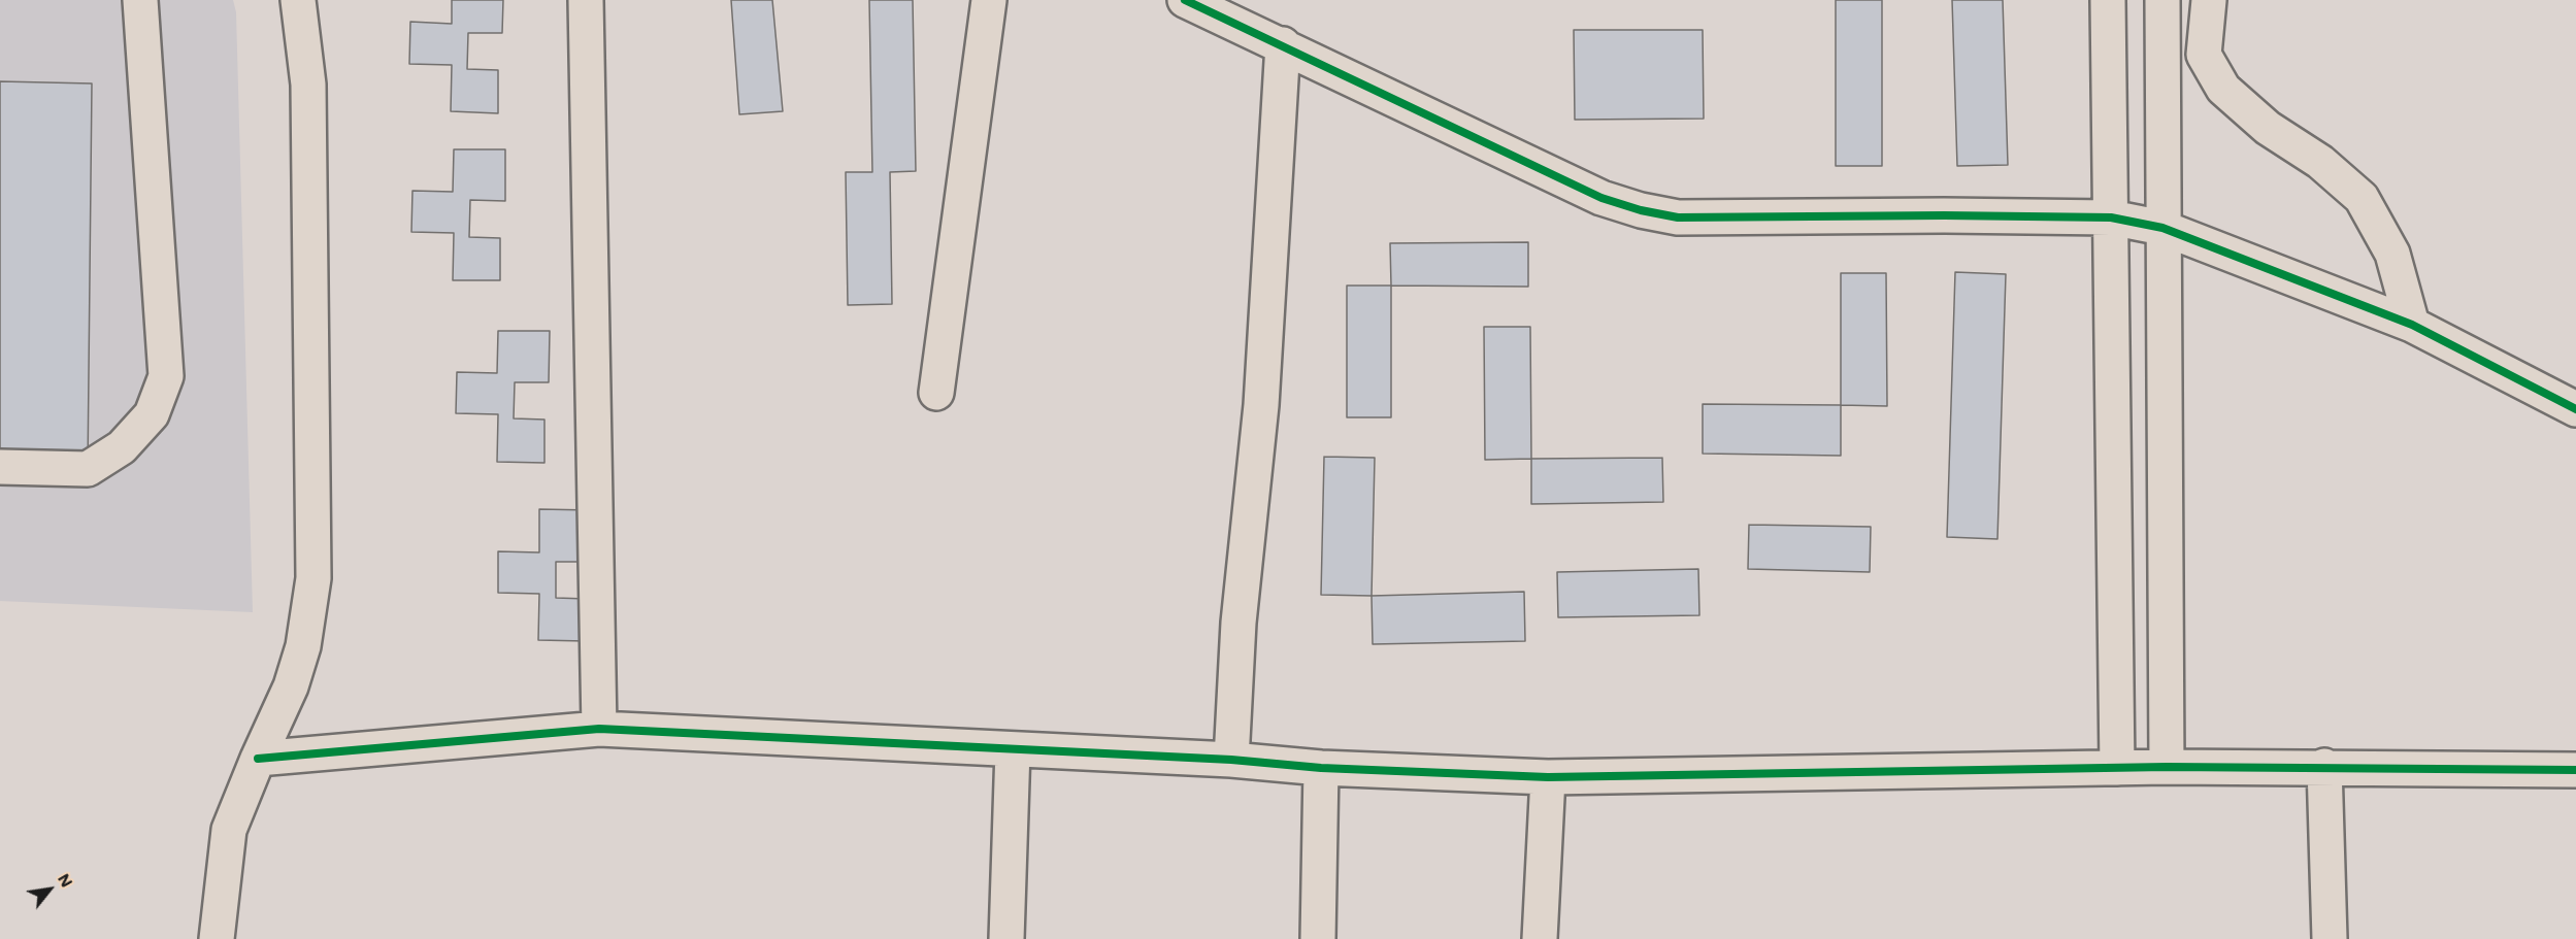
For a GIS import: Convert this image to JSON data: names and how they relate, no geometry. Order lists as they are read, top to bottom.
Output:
{
  "north": "top right"
}
